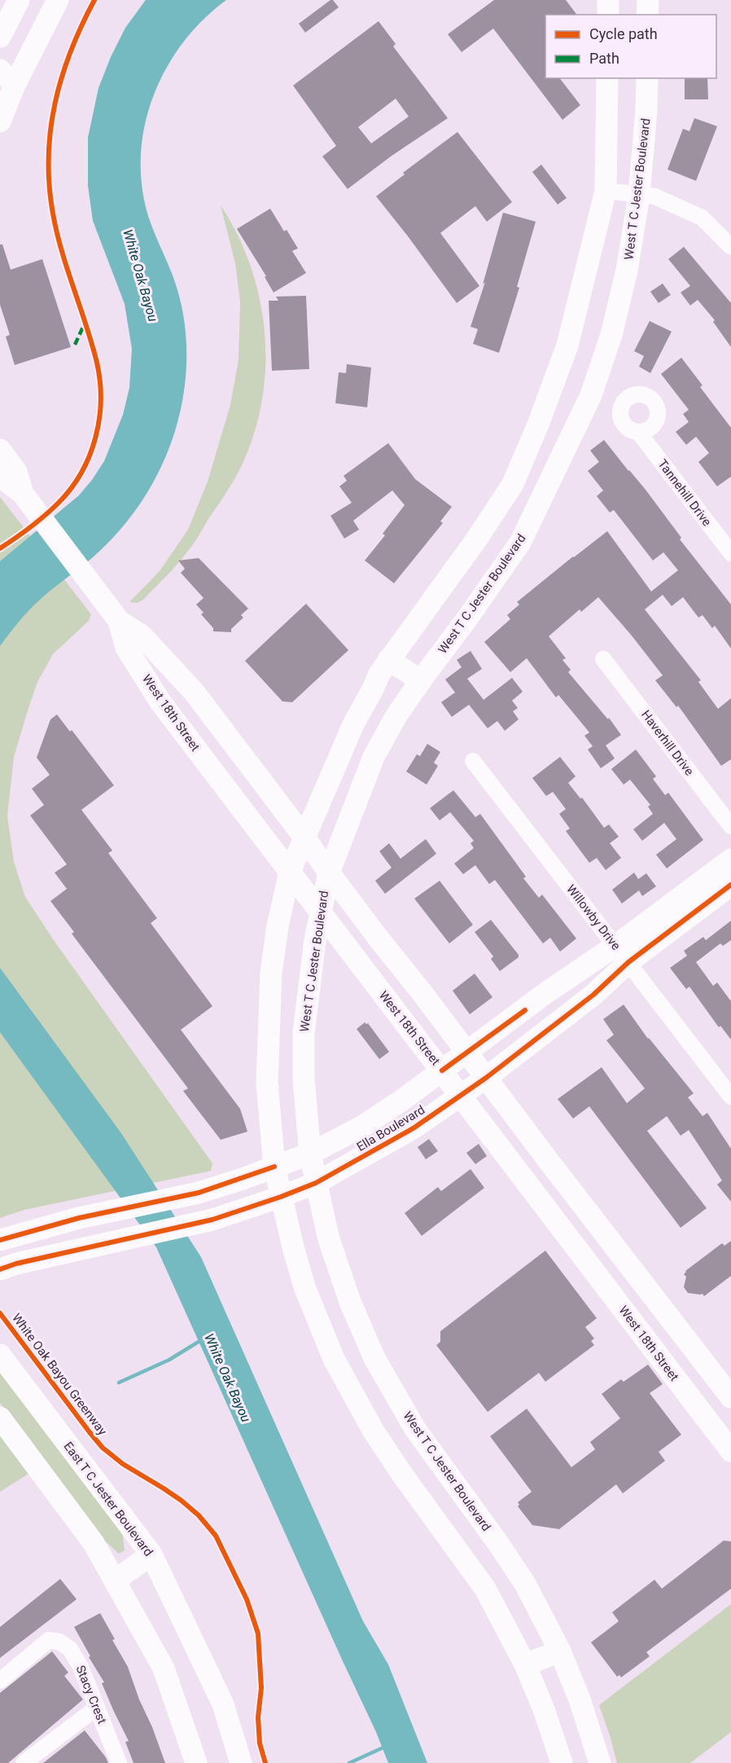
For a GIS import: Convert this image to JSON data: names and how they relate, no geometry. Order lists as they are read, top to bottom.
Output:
{
  "streets": {
    "main road": [
      "West T C Jester Boulevard",
      "West 18th Street",
      "Ella Boulevard",
      "East T C Jester Boulevard"
    ],
    "street": [
      "Tannehill Drive",
      "Haverhill Drive",
      "Willowby Drive",
      "Stacy Crest"
    ],
    "cycle path": ["White Oak Bayou Greenway"]
  },
  "crossings": [
    ["West T C Jester Boulevard", "West 18th Street"],
    ["West T C Jester Boulevard", "Ella Boulevard"],
    ["West 18th Street", "Ella Boulevard"],
    ["Willowby Drive", "Ella Boulevard"]
  ],
  "water": ["White Oak Bayou"],
  "legend": ["Cycle path", "Path"]
}
